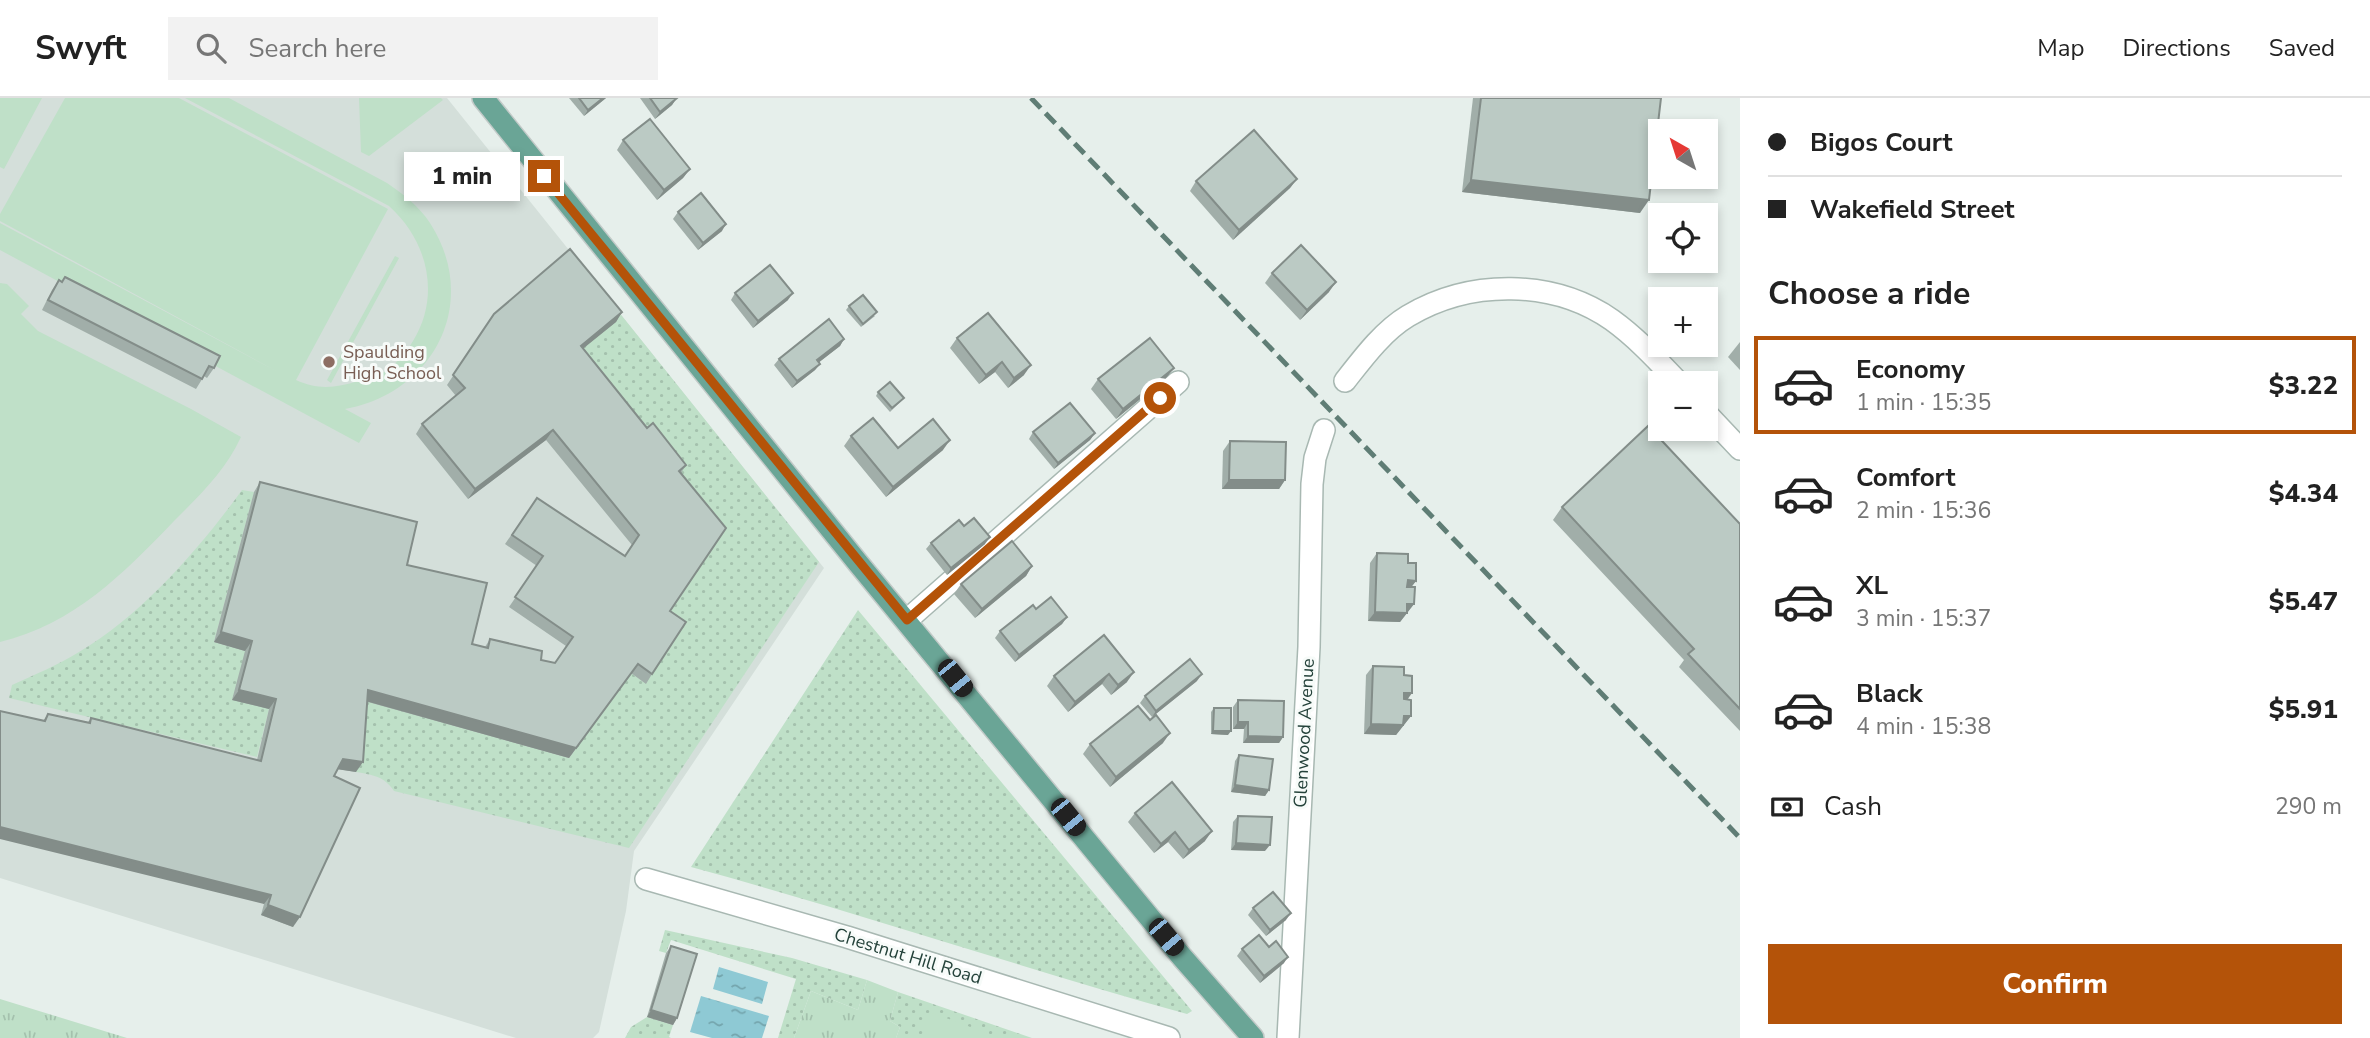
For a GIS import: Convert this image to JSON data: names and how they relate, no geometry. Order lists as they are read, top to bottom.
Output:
{
  "streets": {
    "street": ["Glenwood Avenue", "Chestnut Hill Road"]
  },
  "places": ["Spaulding High School"],
  "north": "top left",
  "page": {
    "header": "Swyft",
    "search": "Search here",
    "nav": ["Map", "Directions", "Saved"],
    "banner": ["Bigos Court", "Wakefield Street"],
    "map_buttons": ["+", "−"],
    "bubble": "1 min",
    "heading": "Choose a ride",
    "list": [
      {
        "name": "Economy",
        "note": "1 min · 15:35",
        "value": "$3.22"
      },
      {
        "name": "Comfort",
        "note": "2 min · 15:36",
        "value": "$4.34"
      },
      {
        "name": "XL",
        "note": "3 min · 15:37",
        "value": "$5.47"
      },
      {
        "name": "Black",
        "note": "4 min · 15:38",
        "value": "$5.91"
      }
    ],
    "pay": ["Cash", "290 m"],
    "buttons": "Confirm"
  }
}
